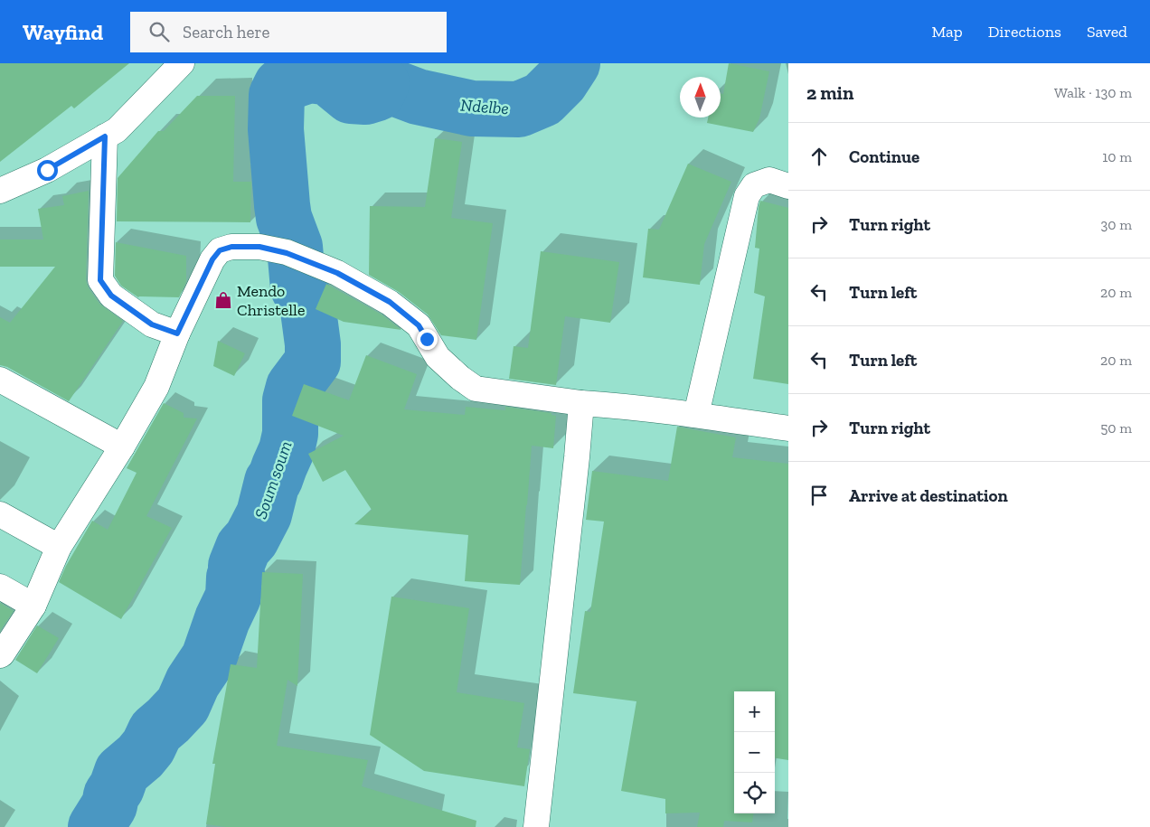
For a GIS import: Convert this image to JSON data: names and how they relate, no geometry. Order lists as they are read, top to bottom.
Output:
{
  "water": ["Ndelbe", "Soum soum"],
  "places": {
    "shop": ["Mendo Christelle"]
  },
  "north": "top",
  "page": {
    "header": "Wayfind",
    "search": "Search here",
    "nav": ["Map", "Directions", "Saved"],
    "heading": ["2 min", "Walk · 130 m"],
    "list": [
      ["Continue", "10 m"],
      ["Turn right", "30 m"],
      ["Turn left", "20 m"],
      ["Turn left", "20 m"],
      ["Turn right", "50 m"],
      "Arrive at destination"
    ],
    "map_buttons": ["+", "−"]
  }
}
